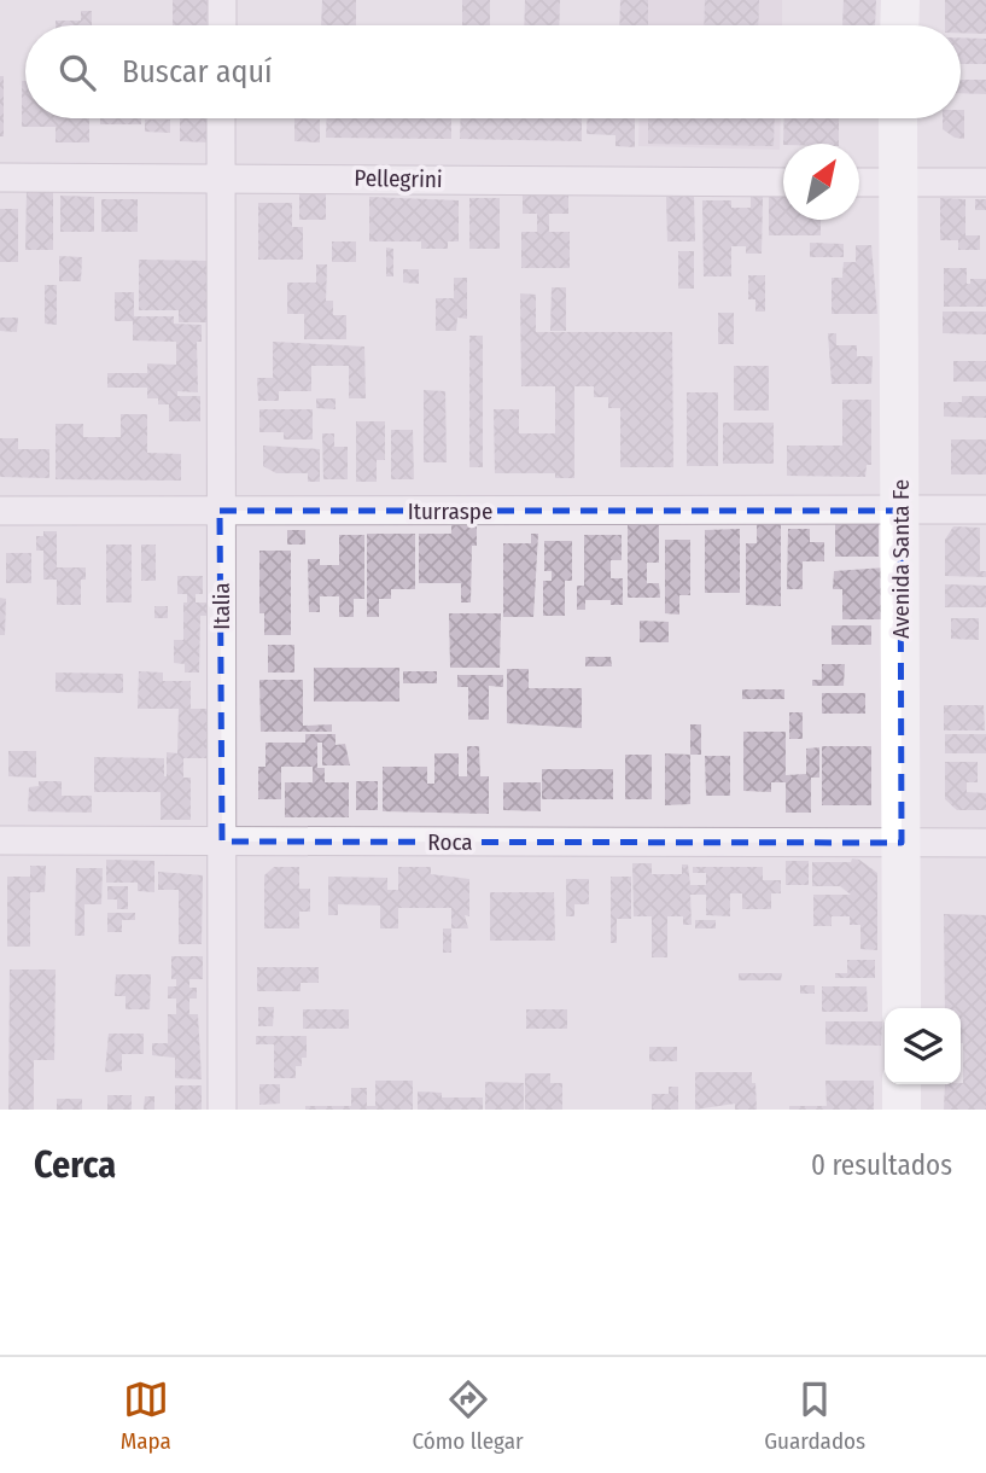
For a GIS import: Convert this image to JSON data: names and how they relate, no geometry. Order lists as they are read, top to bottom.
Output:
{
  "streets": {
    "main road": ["Avenida Santa Fe"],
    "street": [
      "Pellegrini",
      "Iturraspe",
      "Italia",
      "Roca"
    ]
  },
  "crossings": [
    ["Pellegrini", "Italia"],
    ["Iturraspe", "Avenida Santa Fe"],
    ["Iturraspe", "Italia"],
    ["Avenida Santa Fe", "Roca"],
    ["Italia", "Roca"]
  ],
  "north": "top right",
  "page": {
    "search": "Buscar aquí",
    "heading": ["Cerca", "0 resultados"],
    "nav": ["Mapa", "Cómo llegar", "Guardados"]
  }
}
